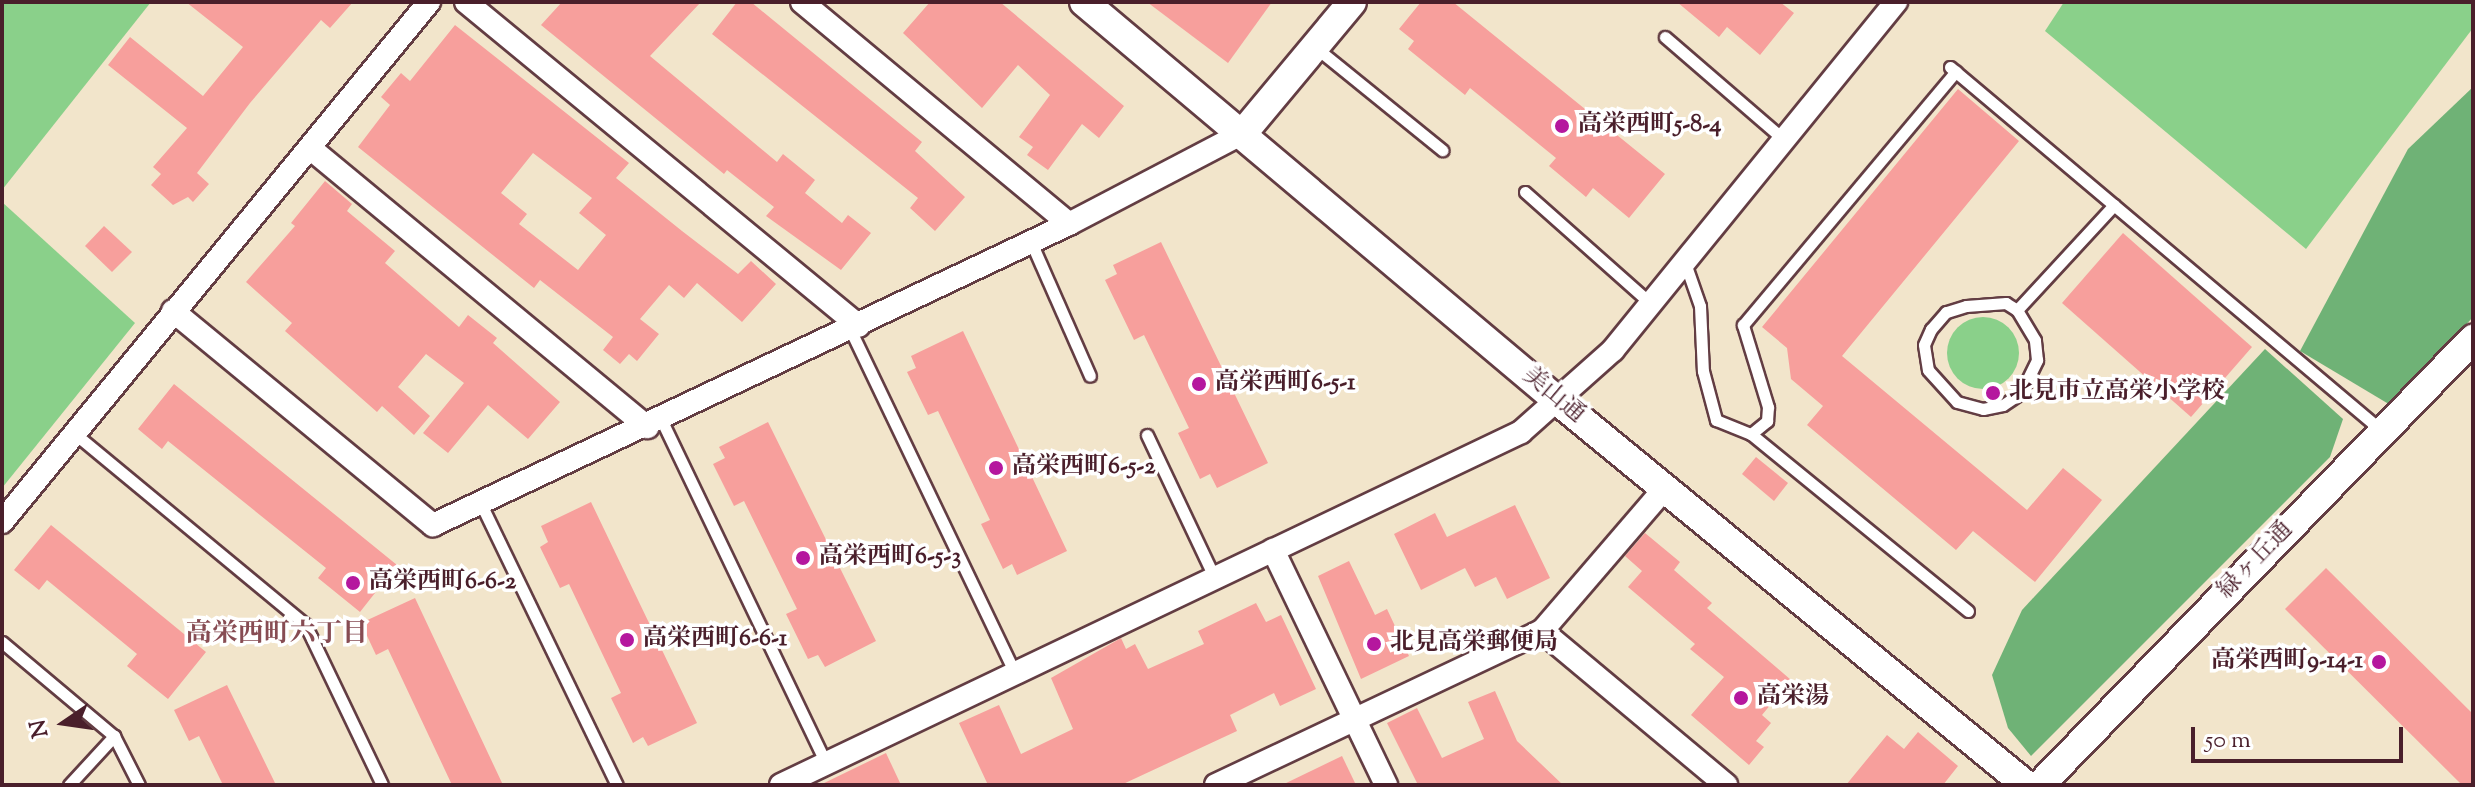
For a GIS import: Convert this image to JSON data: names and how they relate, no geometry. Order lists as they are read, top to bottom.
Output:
{
  "streets": {
    "street": ["美山通", "緑ヶ丘通"]
  },
  "districts": ["高栄西町六丁目"],
  "places": [
    "高栄西町5-8-4",
    "高栄西町6-5-1",
    "北見市立高栄小学校",
    "高栄西町6-5-2",
    "高栄西町6-5-3",
    "高栄西町6-6-2",
    "高栄西町6-6-1",
    "北見高栄郵便局",
    "高栄西町9-14-1",
    "高栄湯"
  ],
  "scale_bar": "50 m",
  "north": "left"
}
